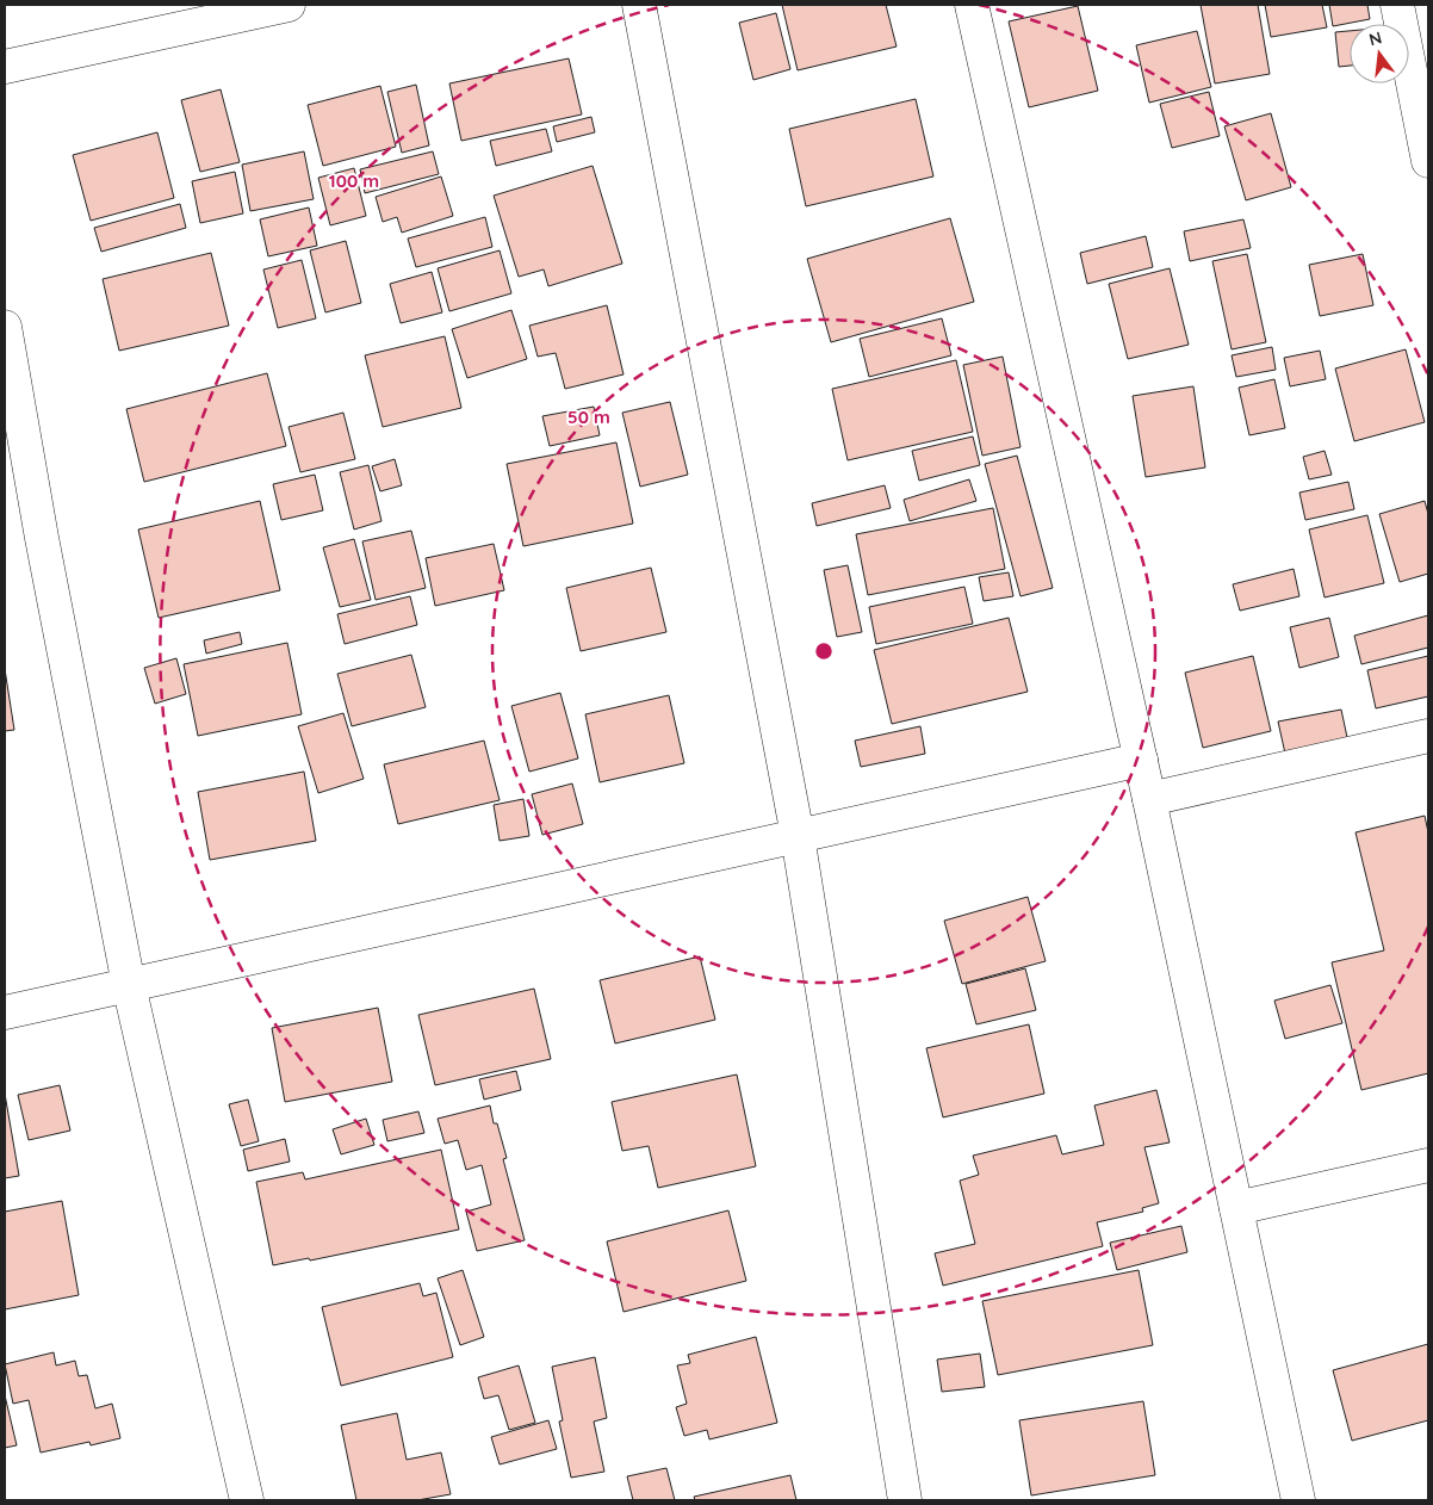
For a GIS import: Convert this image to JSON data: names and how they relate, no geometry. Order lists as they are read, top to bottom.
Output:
{
  "north": "top",
  "rings": ["100 m", "50 m"]
}
